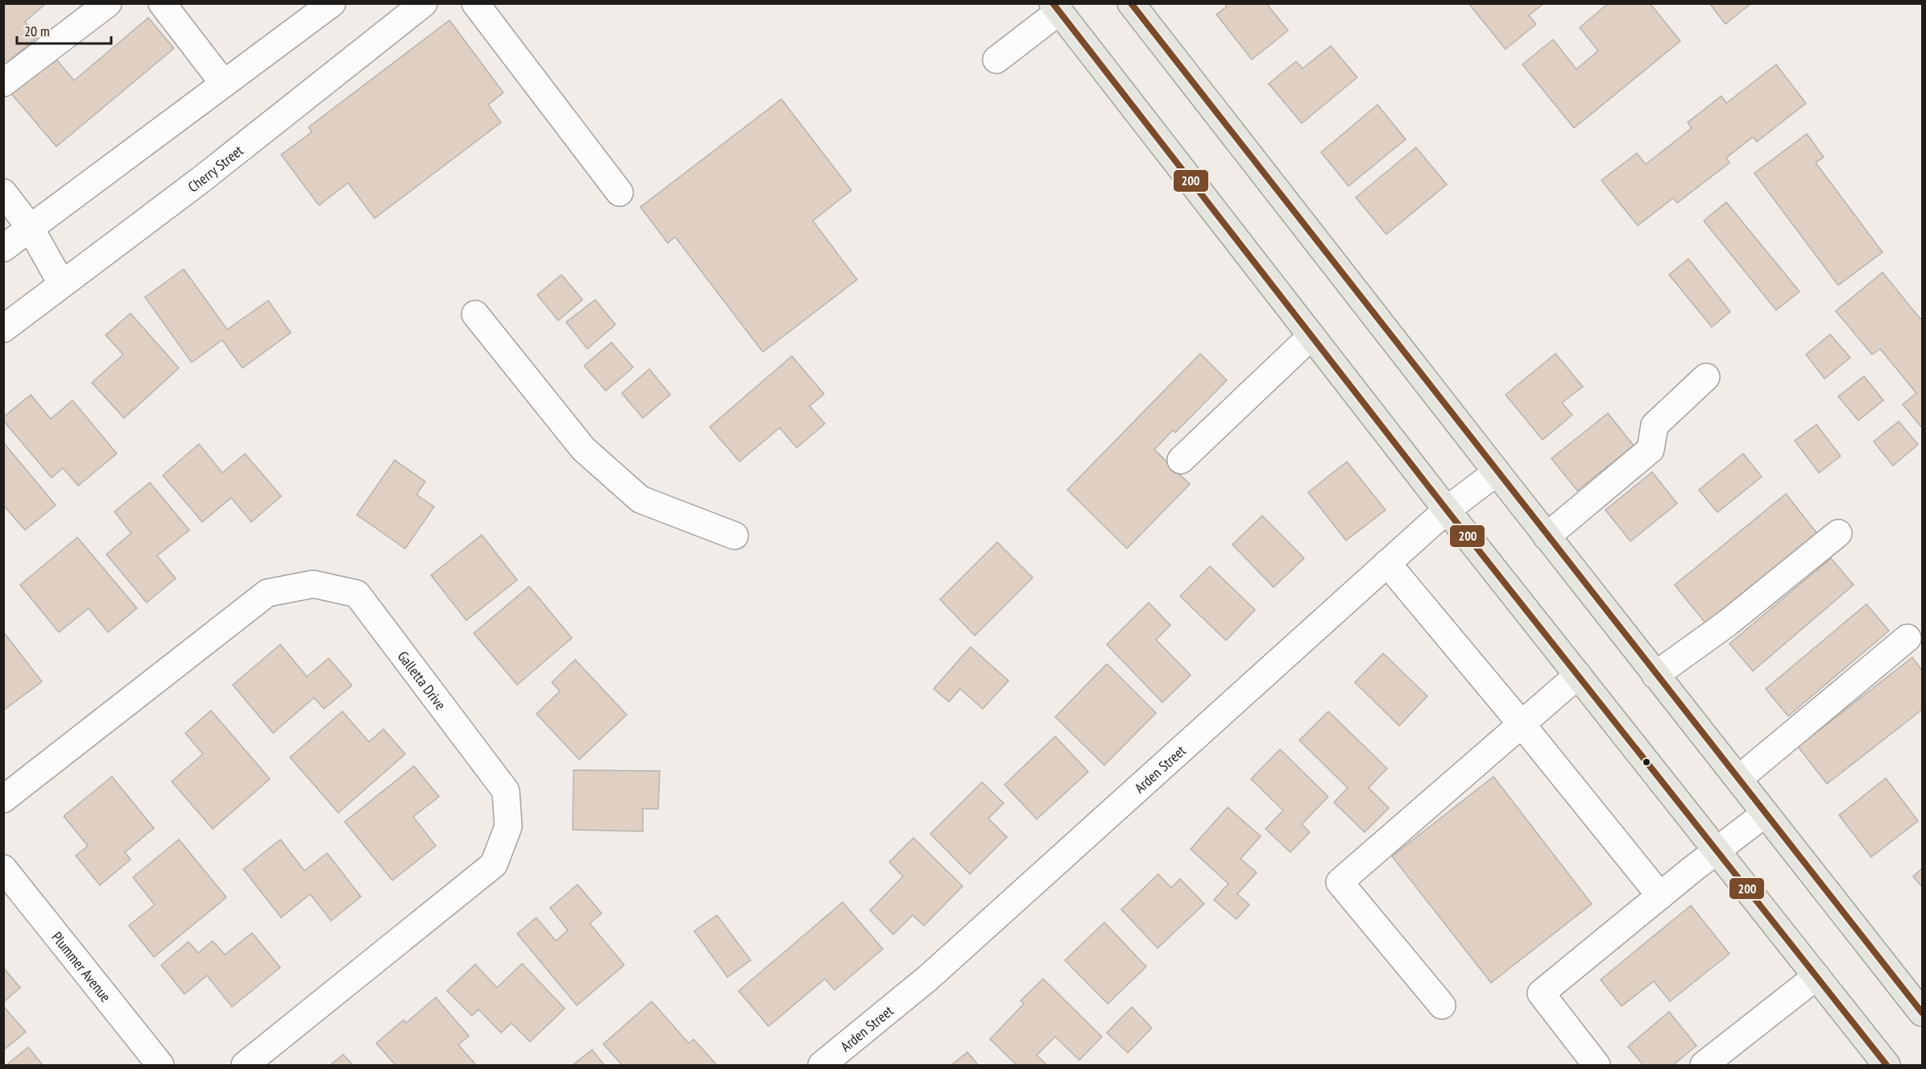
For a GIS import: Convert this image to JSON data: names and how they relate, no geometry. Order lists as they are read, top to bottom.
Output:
{
  "streets": {
    "street": [
      "Cherry Street",
      "Galletta Drive",
      "Arden Street",
      "Plummer Avenue"
    ]
  },
  "lines": ["transit line 200"],
  "scale_bar": "20 m"
}
